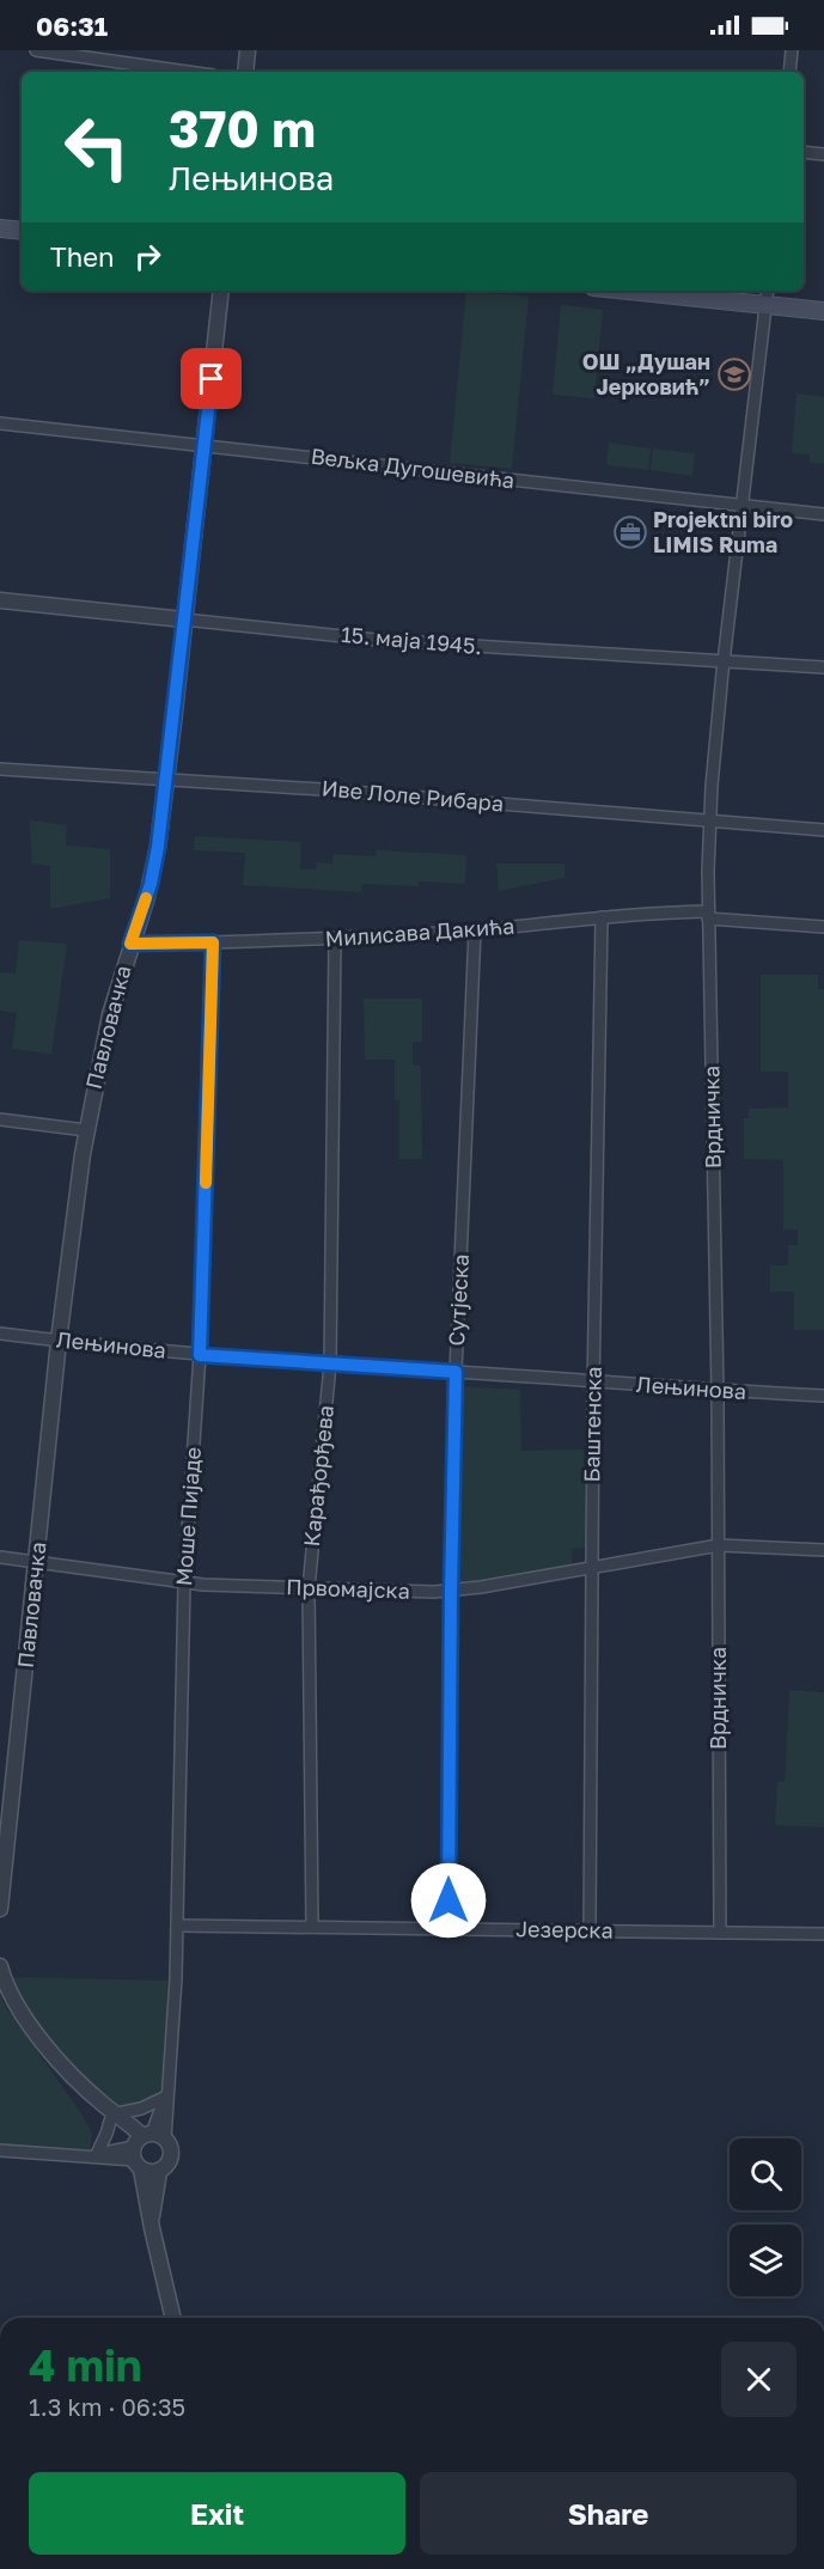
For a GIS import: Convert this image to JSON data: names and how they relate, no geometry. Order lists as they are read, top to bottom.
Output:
{
  "streets": {
    "street": [
      "Вељка Дугошевића",
      "15. маја 1945.",
      "Иве Лоле Рибара",
      "Милисава Дакића",
      "Павловачка",
      "Врдничка",
      "Сутјеска",
      "Лењинова",
      "Баштенска",
      "Карађорђева",
      "Моше Пијаде",
      "Првомајска",
      "Језерска"
    ]
  },
  "crossings": [
    ["Вељка Дугошевића", "Павловачка"],
    ["Вељка Дугошевића", "Врдничка"],
    ["15. маја 1945.", "Павловачка"],
    ["15. маја 1945.", "Врдничка"],
    ["Иве Лоле Рибара", "Павловачка"],
    ["Иве Лоле Рибара", "Врдничка"],
    ["Милисава Дакића", "Павловачка"],
    ["Милисава Дакића", "Врдничка"],
    ["Милисава Дакића", "Сутјеска"],
    ["Милисава Дакића", "Баштенска"],
    ["Милисава Дакића", "Карађорђева"],
    ["Милисава Дакића", "Моше Пијаде"],
    ["Павловачка", "Лењинова"],
    ["Павловачка", "Првомајска"],
    ["Врдничка", "Лењинова"],
    ["Врдничка", "Првомајска"],
    ["Врдничка", "Језерска"],
    ["Сутјеска", "Лењинова"],
    ["Сутјеска", "Првомајска"],
    ["Сутјеска", "Језерска"],
    ["Лењинова", "Баштенска"],
    ["Лењинова", "Карађорђева"],
    ["Лењинова", "Моше Пијаде"],
    ["Баштенска", "Првомајска"],
    ["Баштенска", "Језерска"],
    ["Карађорђева", "Првомајска"],
    ["Карађорђева", "Језерска"],
    ["Моше Пијаде", "Првомајска"],
    ["Моше Пијаде", "Језерска"]
  ],
  "places": {
    "school or university": ["ОШ „Душан Јерковић”"],
    "office": ["Projektni biro LIMIS Ruma"]
  },
  "page": {
    "status": "06:31",
    "turn": ["370 m", "Лењинова"],
    "then": "Then",
    "heading": ["4 min", "1.3 km · 06:35"],
    "buttons": ["Exit", "Share"]
  }
}
